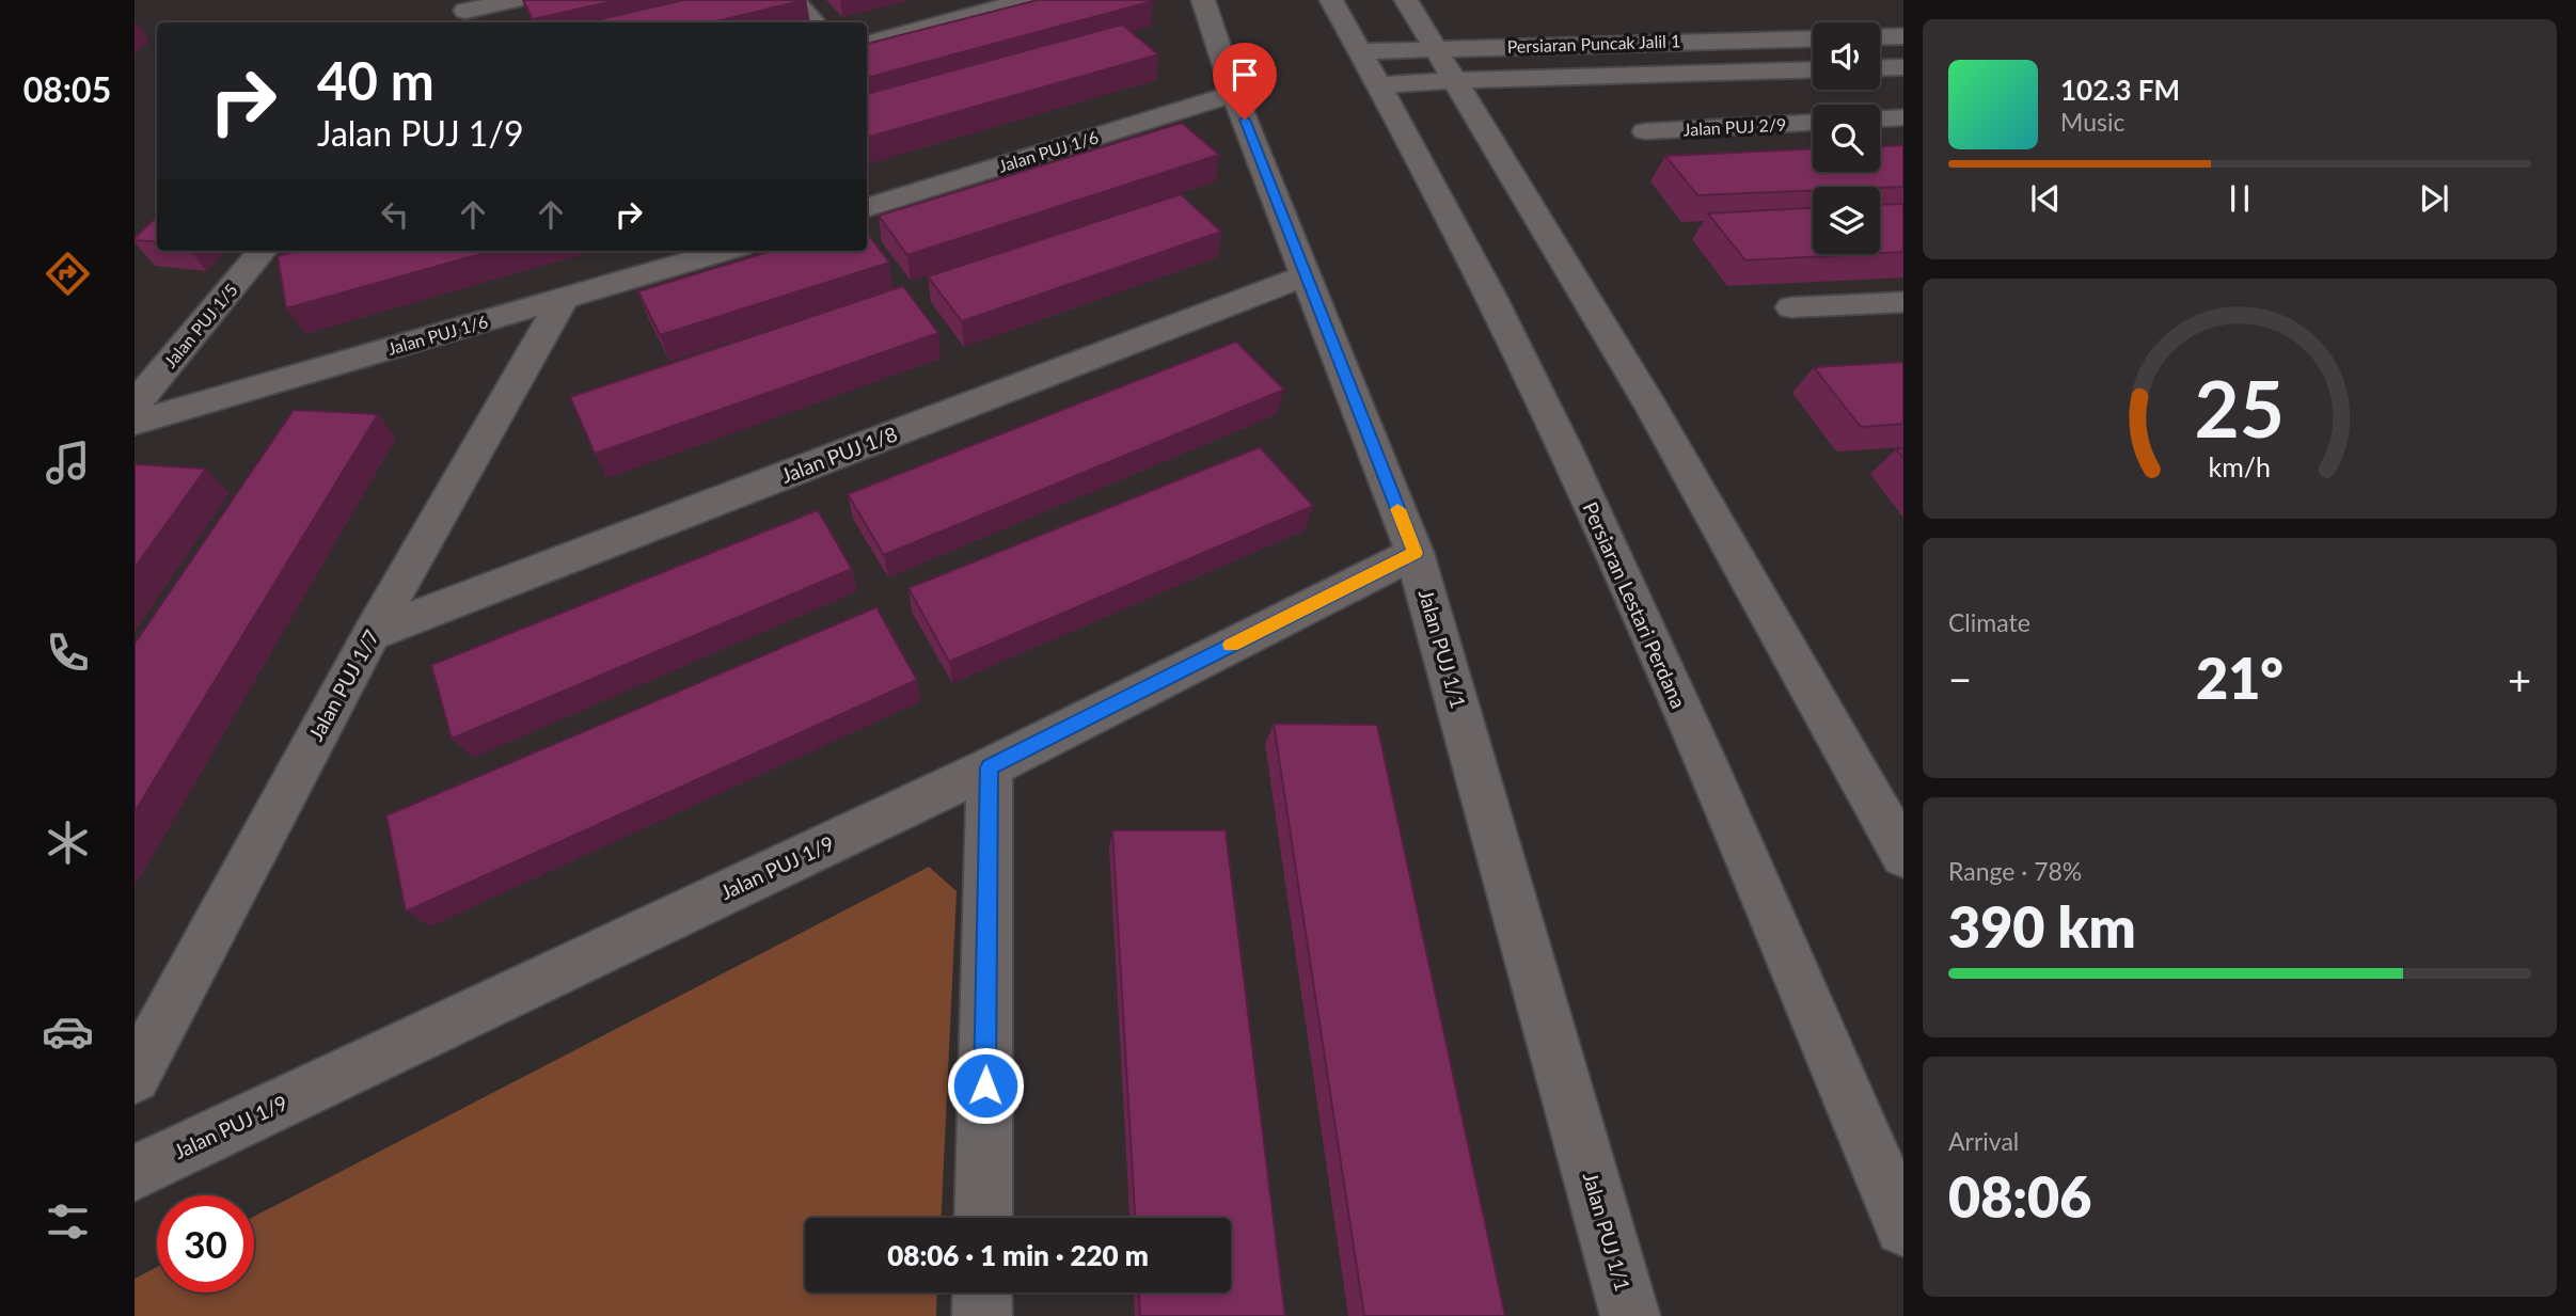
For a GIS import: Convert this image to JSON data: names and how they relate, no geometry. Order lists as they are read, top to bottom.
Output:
{
  "streets": {
    "street": [
      "Persiaran Puncak Jalil 1",
      "Jalan PUJ 2/9",
      "Jalan PUJ 1/6",
      "Jalan PUJ 1/5",
      "Jalan PUJ 1/8",
      "Persiaran Lestari Perdana",
      "Jalan PUJ 1/1",
      "Jalan PUJ 1/7",
      "Jalan PUJ 1/9"
    ]
  },
  "crossings": [
    ["Persiaran Puncak Jalil 1", "Persiaran Lestari Perdana"],
    ["Jalan PUJ 1/6", "Jalan PUJ 1/1"],
    ["Jalan PUJ 1/6", "Jalan PUJ 1/7"],
    ["Jalan PUJ 1/8", "Jalan PUJ 1/1"],
    ["Jalan PUJ 1/8", "Jalan PUJ 1/7"],
    ["Jalan PUJ 1/1", "Jalan PUJ 1/9"]
  ],
  "page": {
    "tabs": "08:05",
    "turn": ["40 m", "Jalan PUJ 1/9"],
    "song": ["102.3 FM", "Music"],
    "tile": [
      "Climate",
      ["Range · 78%", "390 km"],
      ["Arrival", "08:06"]
    ],
    "heat": ["−", "21°", "+"],
    "limit": "30",
    "trip": "08:06 · 1 min · 220 m",
    "gauge": ["25", "km/h"]
  }
}
